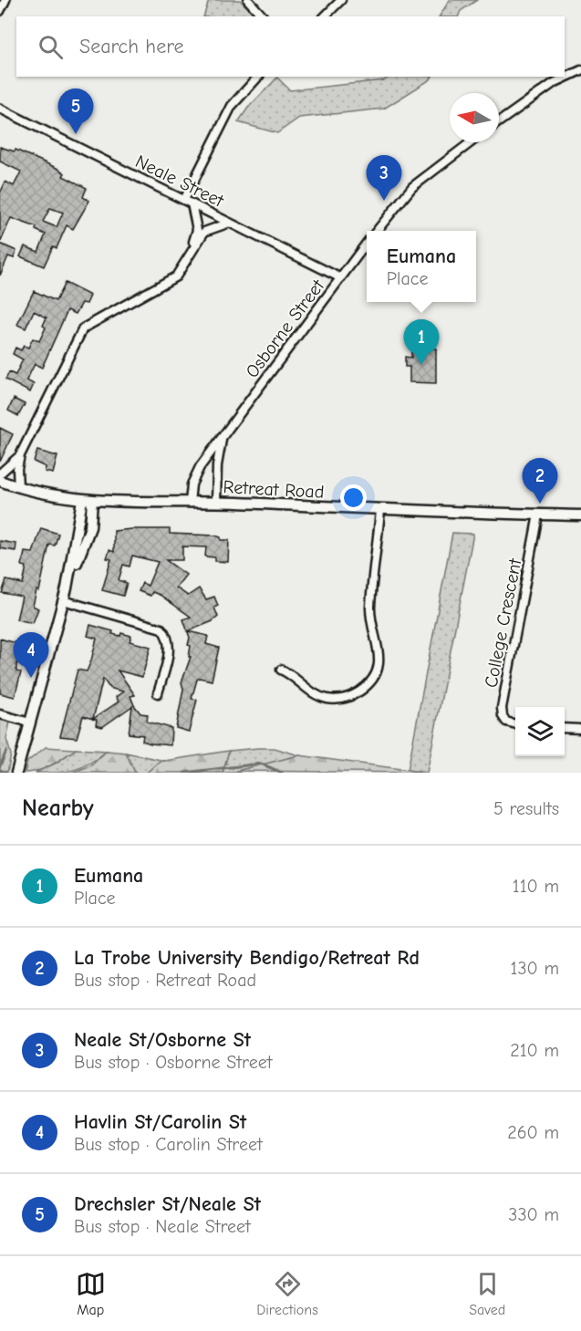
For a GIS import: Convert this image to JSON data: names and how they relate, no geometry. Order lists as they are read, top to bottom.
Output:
{
  "streets": {
    "street": [
      "Neale Street",
      "Osborne Street",
      "Retreat Road",
      "College Crescent"
    ]
  },
  "crossings": [
    ["Neale Street", "Osborne Street"],
    ["Osborne Street", "Retreat Road"],
    ["Retreat Road", "College Crescent"]
  ],
  "north": "left",
  "page": {
    "search": "Search here",
    "pins": [
      "5",
      "3",
      "1",
      "2",
      "4"
    ],
    "popup": ["Eumana", "Place"],
    "heading": ["Nearby", "5 results"],
    "list": [
      {
        "mark": "1",
        "name": "Eumana",
        "note": "Place",
        "value": "110 m"
      },
      {
        "mark": "2",
        "name": "La Trobe University Bendigo/Retreat Rd",
        "note": "Bus stop · Retreat Road",
        "value": "130 m"
      },
      {
        "mark": "3",
        "name": "Neale St/Osborne St",
        "note": "Bus stop · Osborne Street",
        "value": "210 m"
      },
      {
        "mark": "4",
        "name": "Havlin St/Carolin St",
        "note": "Bus stop · Carolin Street",
        "value": "260 m"
      },
      {
        "mark": "5",
        "name": "Drechsler St/Neale St",
        "note": "Bus stop · Neale Street",
        "value": "330 m"
      }
    ],
    "nav": ["Map", "Directions", "Saved"]
  }
}
